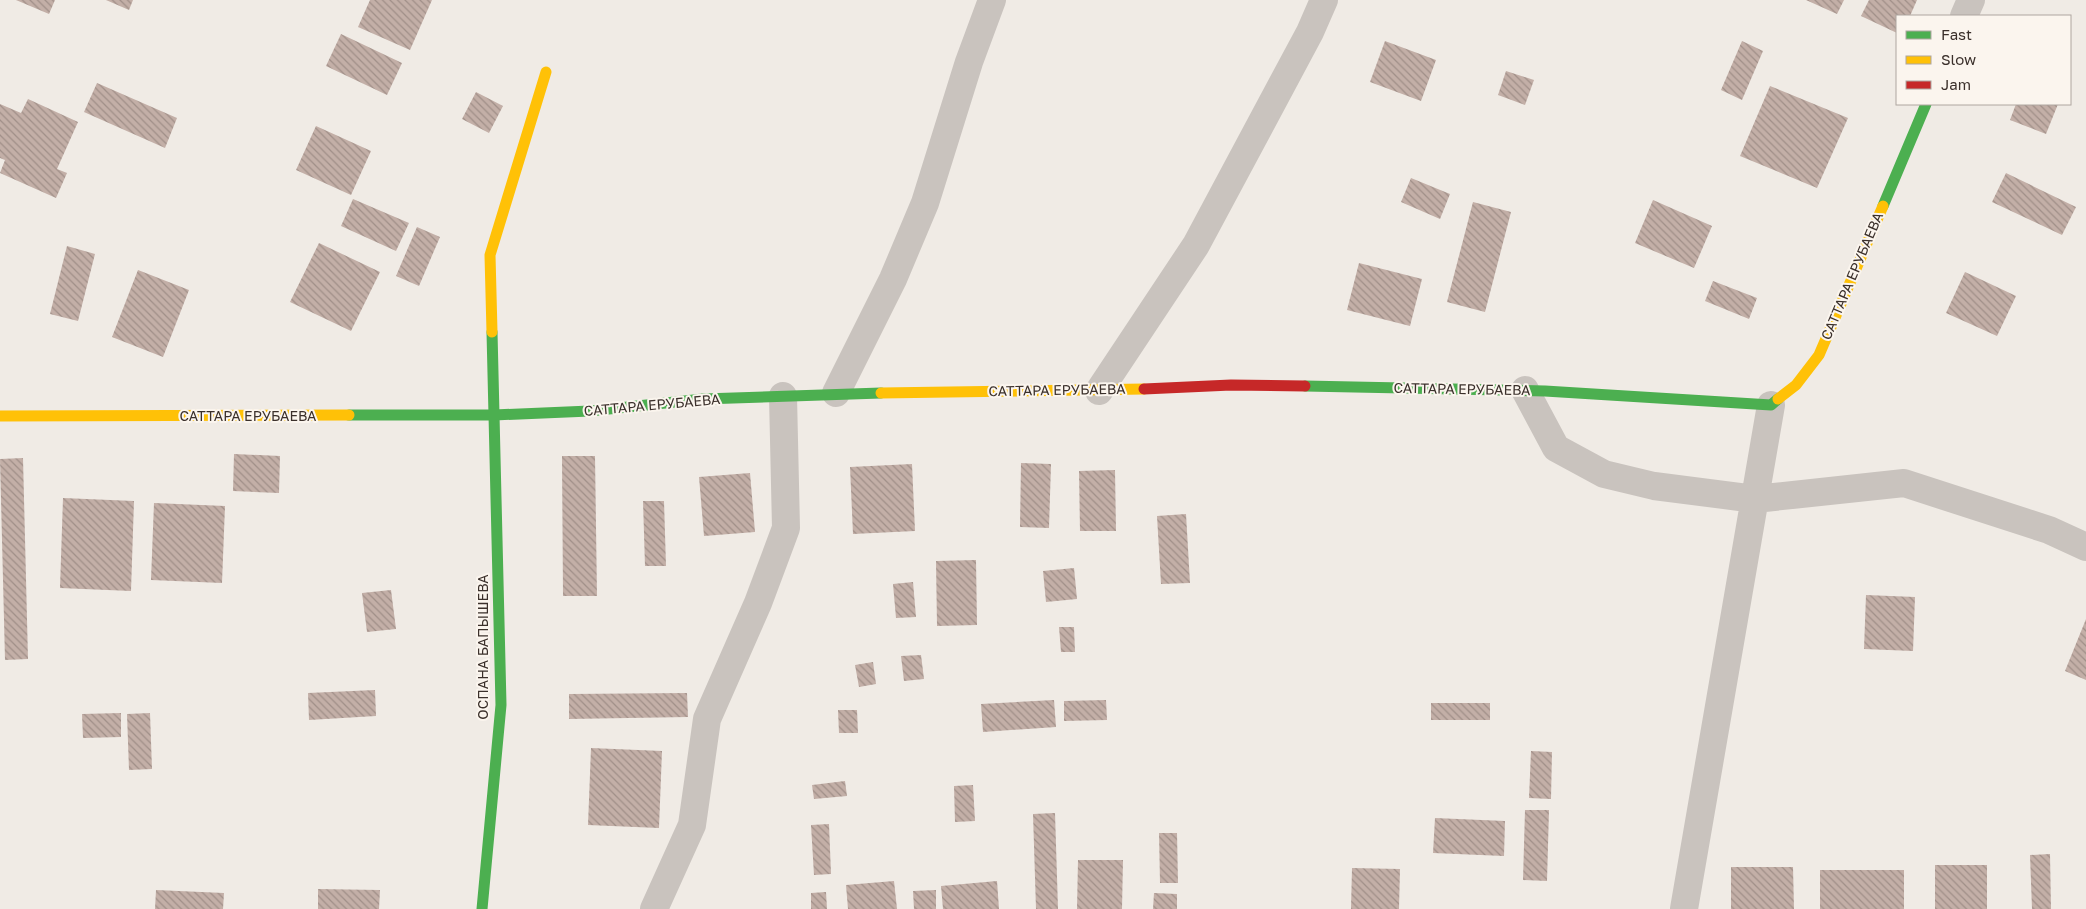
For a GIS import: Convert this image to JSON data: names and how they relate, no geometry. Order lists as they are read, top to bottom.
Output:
{
  "streets": {
    "street": ["САТТАРА ЕРУБАЕВА", "ОСПАНА БАПЫШЕВА"]
  },
  "crossings": [
    ["САТТАРА ЕРУБАЕВА", "ОСПАНА БАПЫШЕВА"]
  ],
  "legend": ["Fast", "Slow", "Jam"]
}
